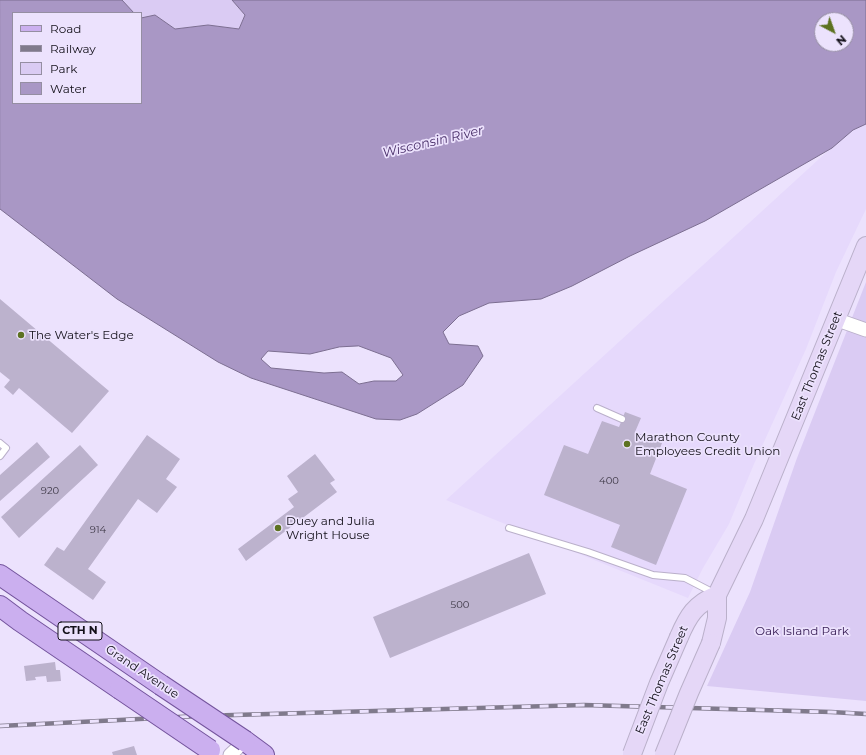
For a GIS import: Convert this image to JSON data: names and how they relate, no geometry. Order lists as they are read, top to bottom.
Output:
{
  "streets": {
    "main road": ["East Thomas Street", "CTH N", "Grand Avenue"]
  },
  "water": ["Wisconsin River"],
  "parks": ["Oak Island Park"],
  "places": ["The Water's Edge", "Marathon County Employees Credit Union", "Duey and Julia Wright House"],
  "house_numbers": [
    "400",
    "920",
    "914",
    "500"
  ],
  "legend": [
    "Road",
    "Railway",
    "Park",
    "Water"
  ],
  "north": "bottom right"
}
